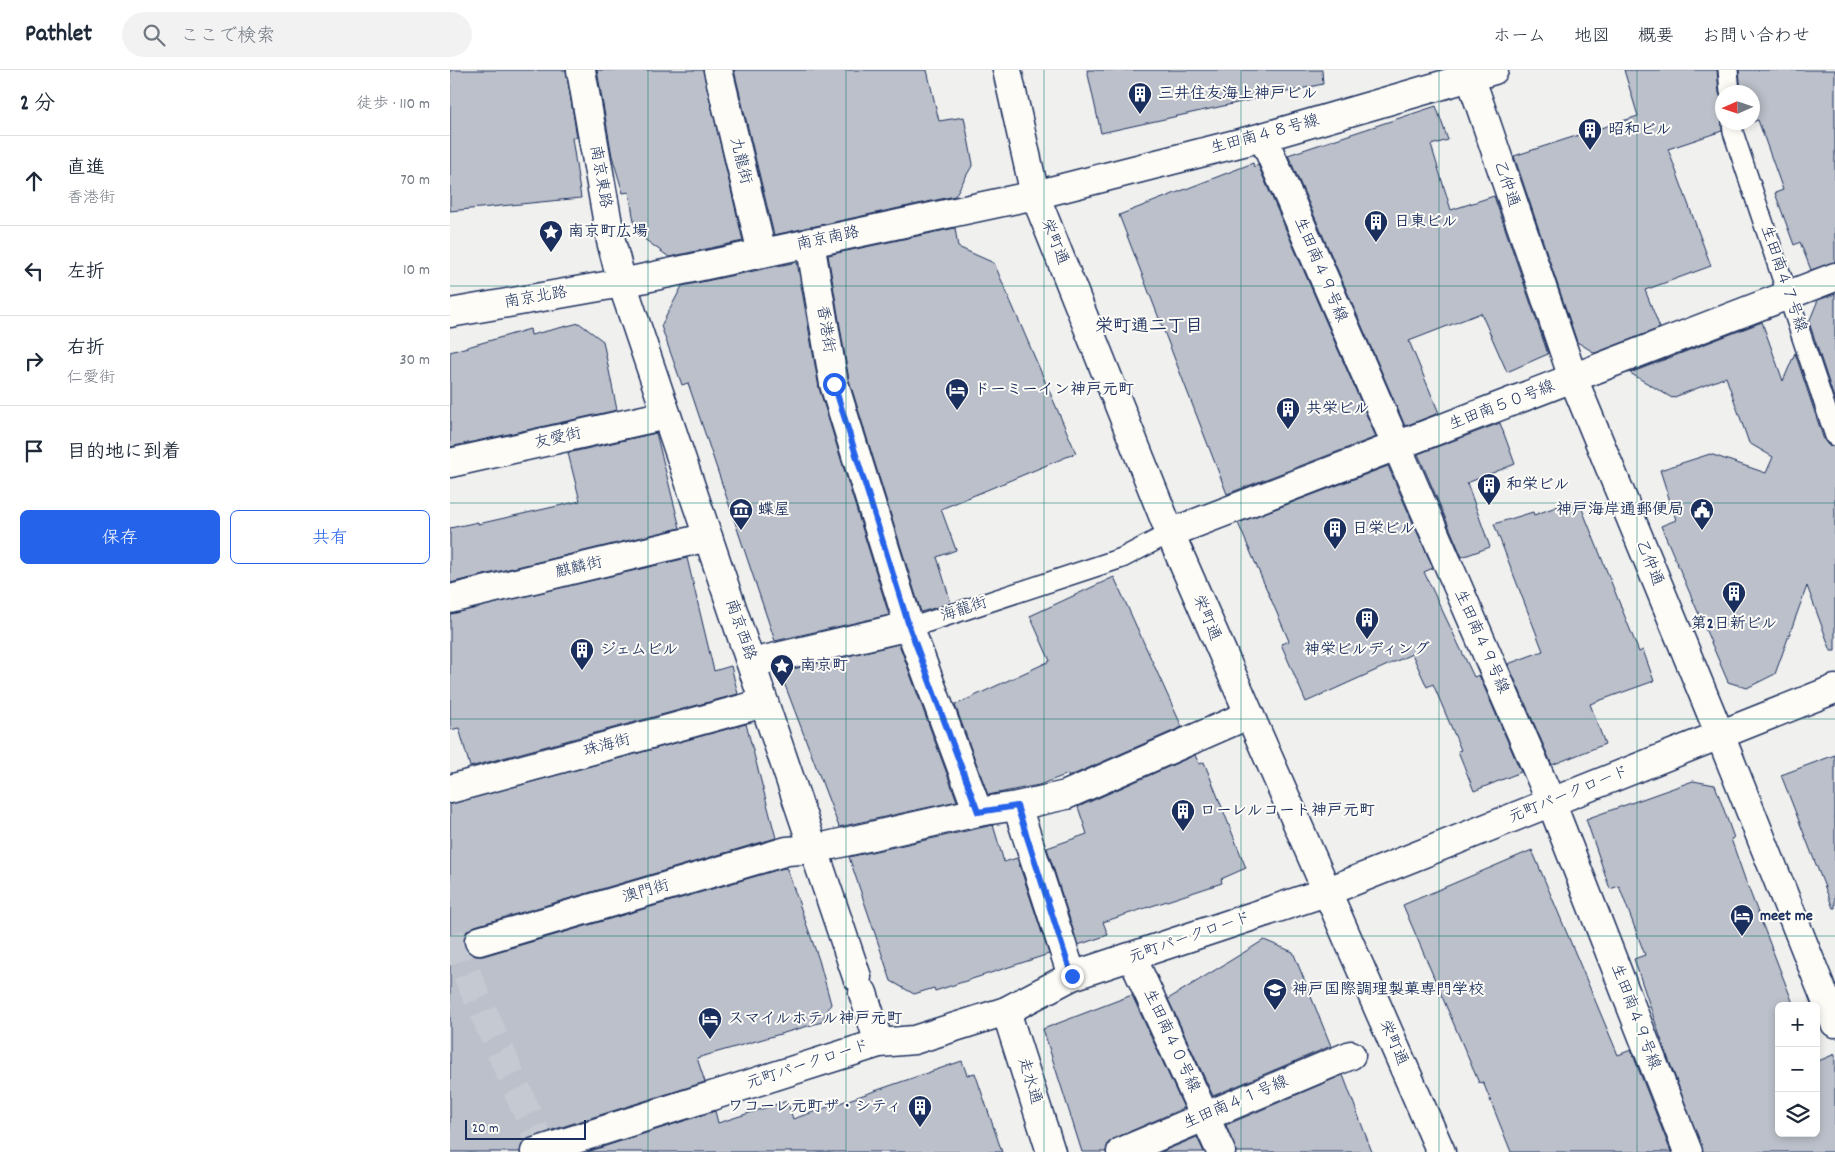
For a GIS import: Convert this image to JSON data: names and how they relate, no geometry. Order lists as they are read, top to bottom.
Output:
{
  "streets": {
    "street": [
      "生田南４８号線",
      "九龍街",
      "南京東路",
      "乙仲通",
      "南京南路",
      "栄町通",
      "生田南４９号線",
      "南京北路",
      "香港街",
      "生田南５０号線",
      "友愛街",
      "麒麟街",
      "海龍街",
      "南京西路",
      "珠海街",
      "元町パークロード",
      "澳門街",
      "生田南４０号線",
      "走水通",
      "生田南４１号線"
    ],
    "lane": ["生田南４７号線"]
  },
  "crossings": [
    ["生田南４８号線", "乙仲通"],
    ["生田南４８号線", "南京南路"],
    ["生田南４８号線", "栄町通"],
    ["生田南４８号線", "生田南４９号線"],
    ["九龍街", "南京南路"],
    ["南京東路", "南京南路"],
    ["南京東路", "南京北路"],
    ["南京東路", "南京西路"],
    ["乙仲通", "生田南５０号線"],
    ["乙仲通", "元町パークロード"],
    ["南京南路", "栄町通"],
    ["南京南路", "南京北路"],
    ["南京南路", "香港街"],
    ["南京南路", "南京西路"],
    ["栄町通", "生田南５０号線"],
    ["栄町通", "海龍街"],
    ["栄町通", "元町パークロード"],
    ["栄町通", "澳門街"],
    ["生田南４９号線", "生田南５０号線"],
    ["生田南４９号線", "元町パークロード"],
    ["生田南４７号線", "生田南５０号線"],
    ["南京北路", "南京西路"],
    ["香港街", "海龍街"],
    ["香港街", "澳門街"],
    ["生田南５０号線", "海龍街"],
    ["友愛街", "南京西路"],
    ["麒麟街", "南京西路"],
    ["海龍街", "南京西路"],
    ["南京西路", "珠海街"],
    ["南京西路", "元町パークロード"],
    ["南京西路", "澳門街"],
    ["元町パークロード", "生田南４０号線"],
    ["元町パークロード", "走水通"],
    ["生田南４０号線", "生田南４１号線"]
  ],
  "districts": ["栄町通二丁目"],
  "places": {
    "building": [
      "三井住友海上神戸ビル",
      "昭和ビル",
      "日東ビル",
      "共栄ビル",
      "和栄ビル",
      "日栄ビル",
      "第2日新ビル",
      "神栄ビルディング",
      "ジェムビル",
      "ローレルコート神戸元町",
      "ワコーレ元町ザ・シティ"
    ],
    "place": ["南京町広場", "南京町"],
    "hotel": ["ドーミーイン神戸元町", "meet me", "スマイルホテル神戸元町"],
    "museum": ["蝶屋"],
    "public building": ["神戸海岸通郵便局"],
    "school or university": ["神戸国際調理製菓専門学校"]
  },
  "scale_bar": "20 m",
  "north": "left",
  "page": {
    "header": "Pathlet",
    "search": "ここで検索",
    "nav": [
      "ホーム",
      "地図",
      "概要",
      "お問い合わせ"
    ],
    "heading": ["2 分", "徒歩 · 110 m"],
    "list": [
      ["直進", "香港街", "70 m"],
      ["左折", "10 m"],
      ["右折", "仁愛街", "30 m"],
      "目的地に到着"
    ],
    "buttons": ["保存", "共有"],
    "map_buttons": ["+", "−"],
    "scale": "20 m"
  }
}
